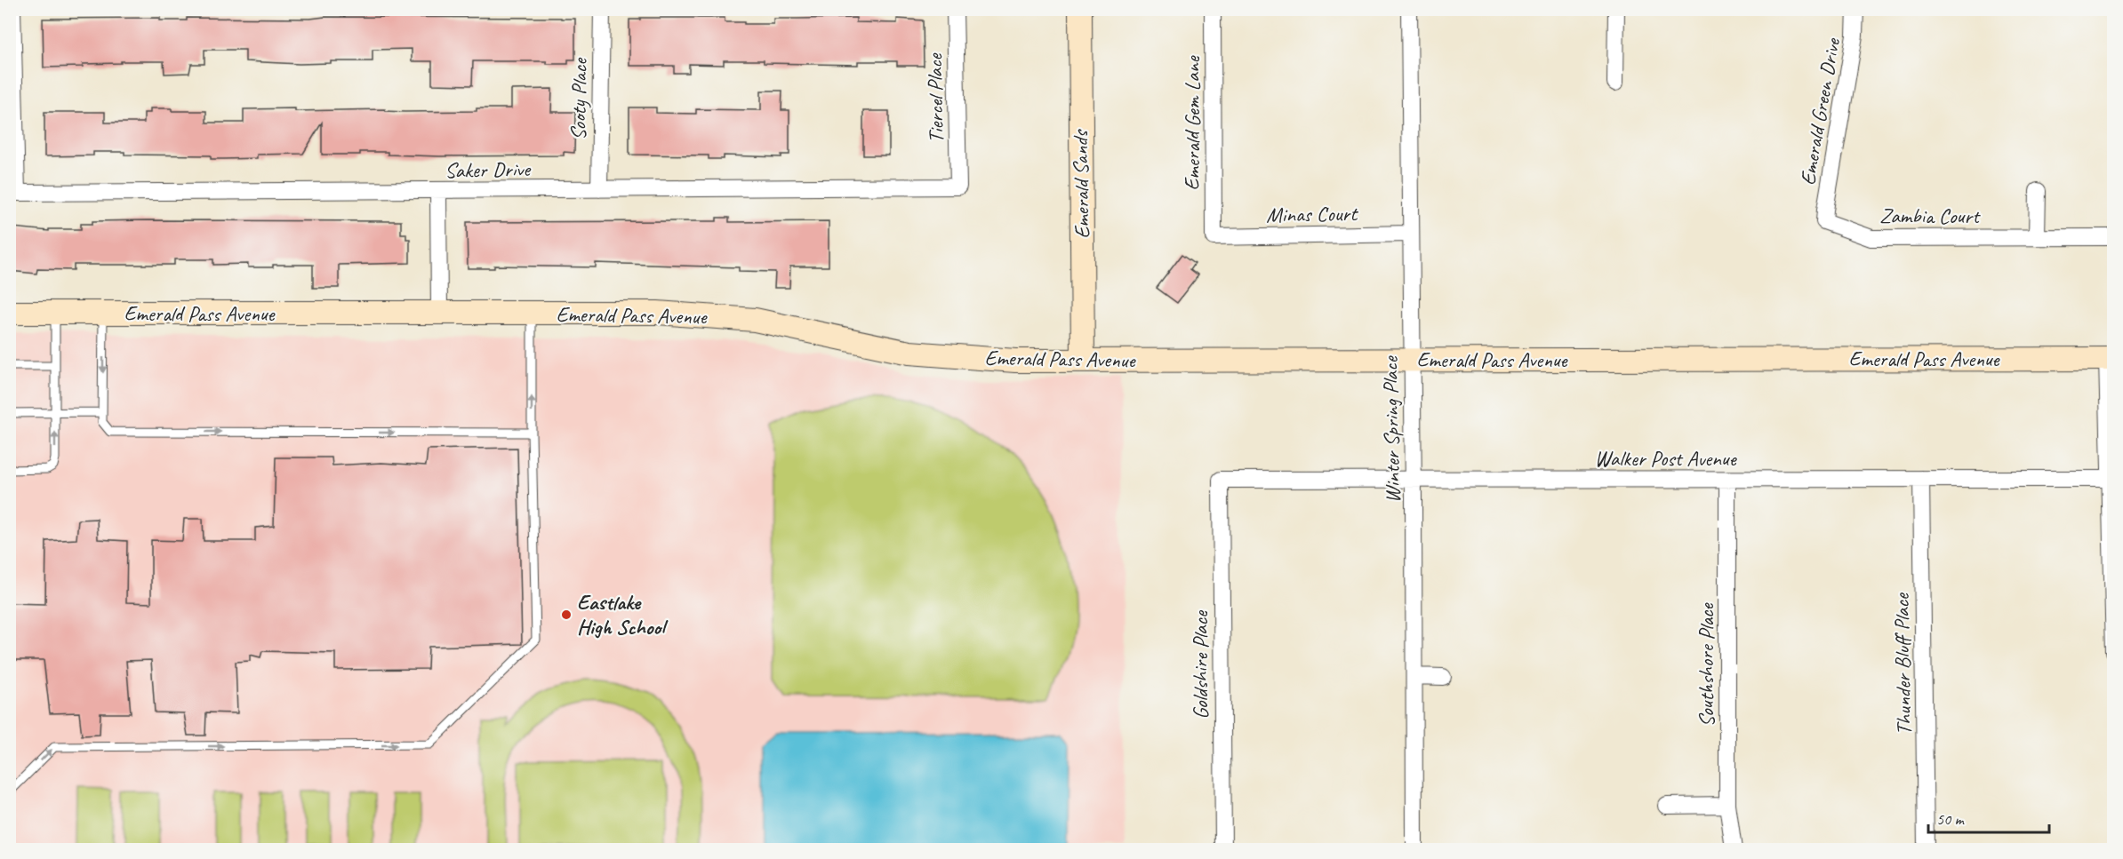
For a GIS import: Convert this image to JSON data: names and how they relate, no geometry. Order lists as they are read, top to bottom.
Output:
{
  "streets": {
    "street": [
      "Tiercel Place",
      "Sooty Place",
      "Emerald Green Drive",
      "Emerald Gem Lane",
      "Saker Drive",
      "Emerald Sands",
      "Minas Court",
      "Zambia Court",
      "Emerald Pass Avenue",
      "Winter Spring Place",
      "Walker Post Avenue",
      "Thunder Bluff Place",
      "Goldshire Place",
      "Southshore Place"
    ]
  },
  "crossings": [
    ["Tiercel Place", "Saker Drive"],
    ["Sooty Place", "Saker Drive"],
    ["Emerald Green Drive", "Zambia Court"],
    ["Emerald Gem Lane", "Minas Court"],
    ["Emerald Sands", "Emerald Pass Avenue"],
    ["Minas Court", "Winter Spring Place"],
    ["Emerald Pass Avenue", "Winter Spring Place"],
    ["Winter Spring Place", "Walker Post Avenue"],
    ["Walker Post Avenue", "Thunder Bluff Place"],
    ["Walker Post Avenue", "Goldshire Place"],
    ["Walker Post Avenue", "Southshore Place"]
  ],
  "places": ["Eastlake High School"],
  "scale_bar": "50 m"
}
